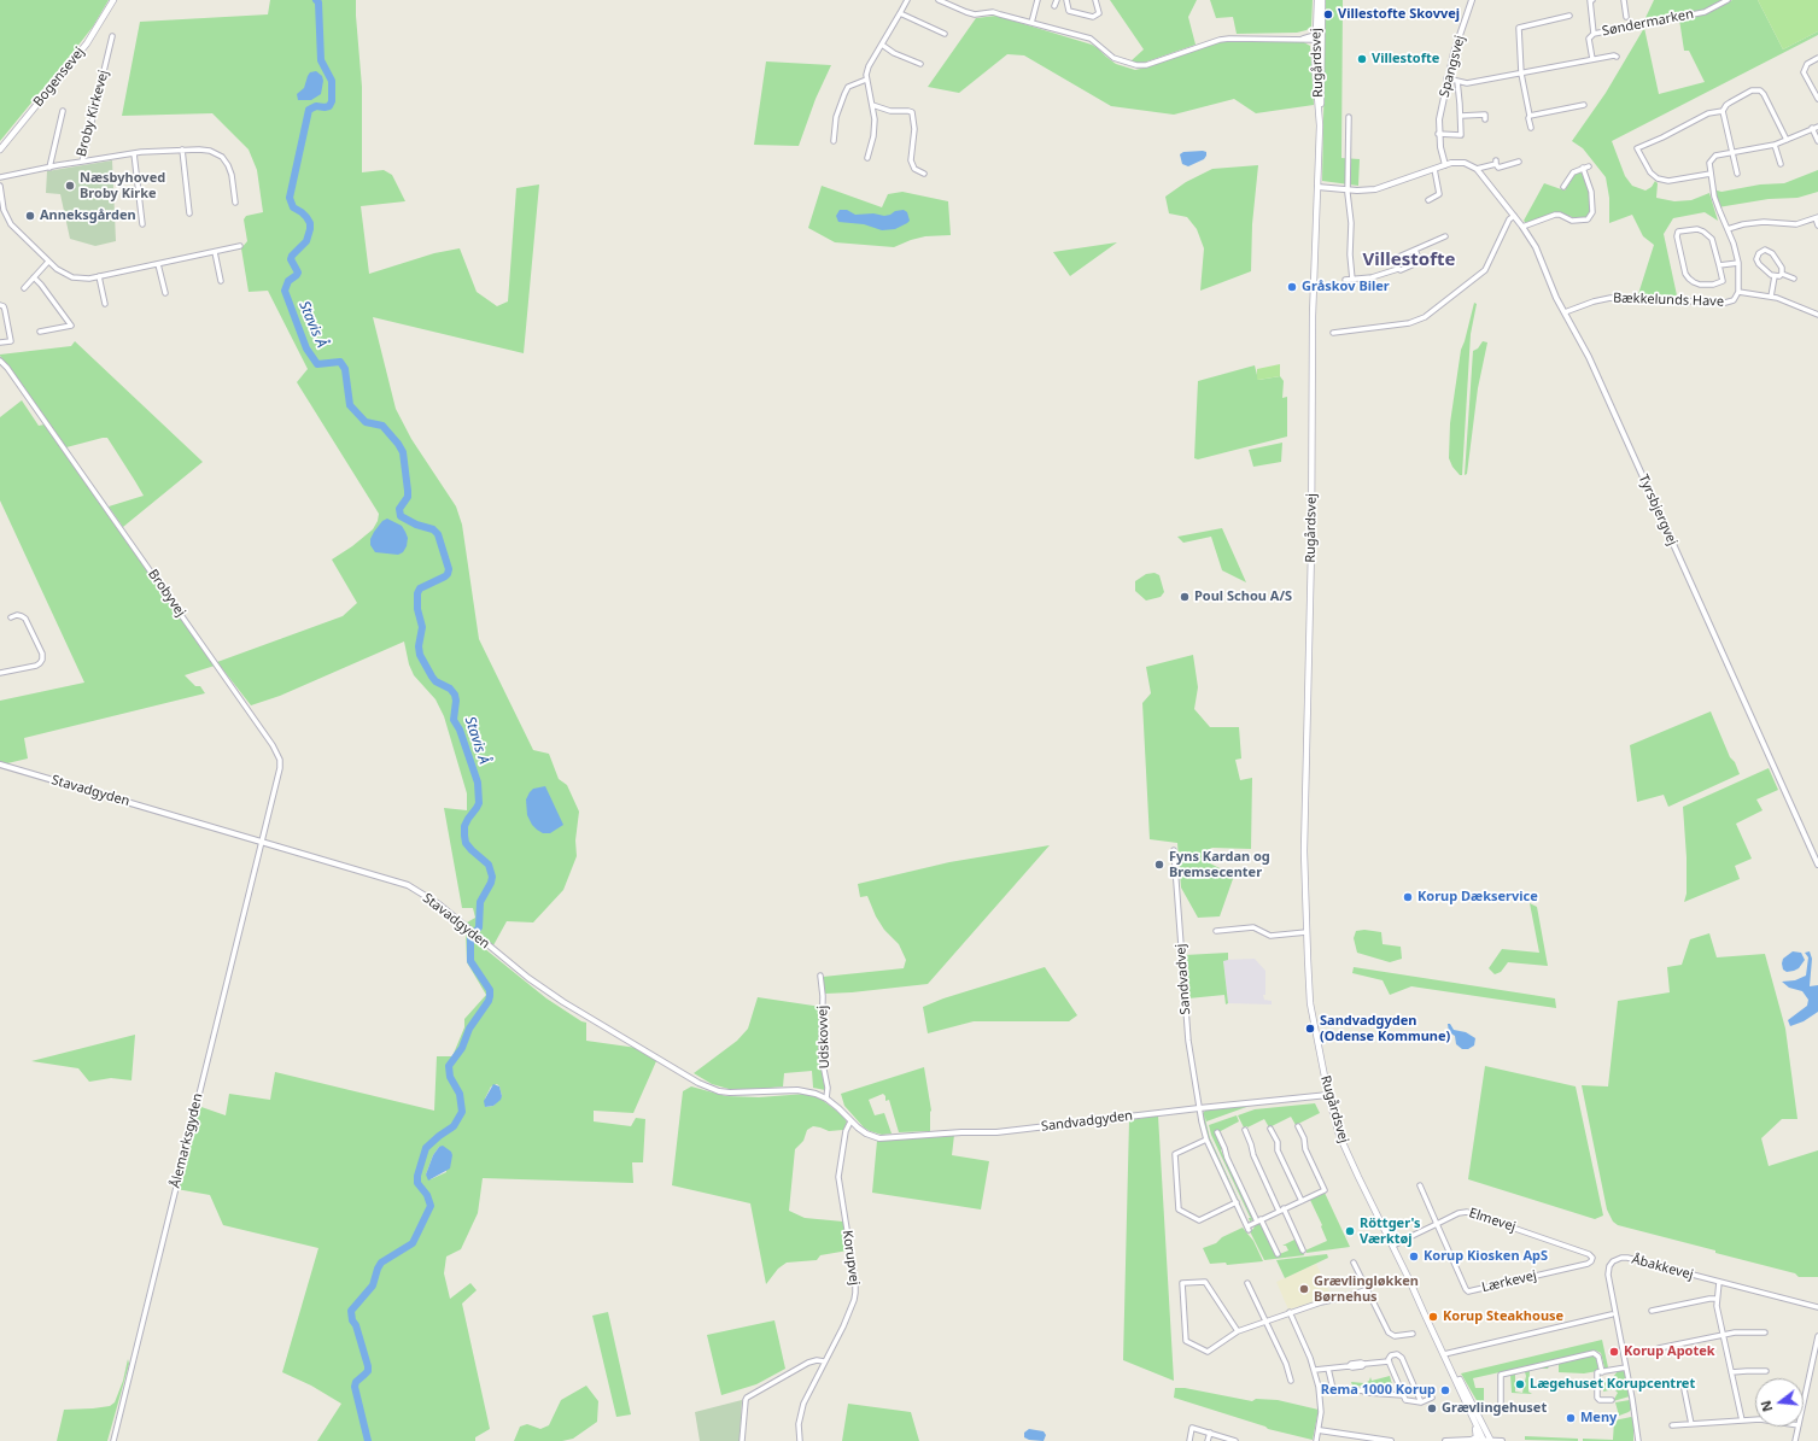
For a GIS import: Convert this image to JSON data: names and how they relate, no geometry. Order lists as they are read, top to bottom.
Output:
{
  "streets": {
    "main road": ["Rugårdsvej", "Bogensevej"],
    "street": [
      "Søndermarken",
      "Spangsvej",
      "Broby Kirkevej",
      "Bækkelunds Have",
      "Tyrsbjergvej",
      "Brobyvej",
      "Stavadgyden",
      "Sandvadvej",
      "Udskovvej",
      "Sandvadgyden",
      "Ålemarksgyden",
      "Elmevej",
      "Korupvej",
      "Åbakkevej",
      "Lærkevej"
    ]
  },
  "crossings": [
    ["Søndermarken", "Spangsvej"],
    ["Rugårdsvej", "Sandvadgyden"],
    ["Rugårdsvej", "Elmevej"],
    ["Bækkelunds Have", "Tyrsbjergvej"],
    ["Brobyvej", "Stavadgyden"],
    ["Brobyvej", "Ålemarksgyden"],
    ["Stavadgyden", "Udskovvej"],
    ["Stavadgyden", "Sandvadgyden"],
    ["Stavadgyden", "Ålemarksgyden"],
    ["Stavadgyden", "Korupvej"],
    ["Sandvadvej", "Sandvadgyden"],
    ["Sandvadgyden", "Korupvej"],
    ["Elmevej", "Lærkevej"]
  ],
  "districts": ["Villestofte"],
  "water": ["Stavis Å"],
  "places": [
    "Villestofte Skovvej",
    "Villestofte",
    "Næsbyhoved Broby Kirke",
    "Anneksgården",
    "Gråskov Biler",
    "Poul Schou A/S",
    "Fyns Kardan og Bremsecenter",
    "Korup Dækservice",
    "Sandvadgyden (Odense Kommune)",
    "Röttger's Værktøj",
    "Korup Kiosken ApS",
    "Grævlingløkken Børnehus",
    "Korup Steakhouse",
    "Korup Apotek",
    "Lægehuset Korupcentret",
    "Rema 1000 Korup",
    "Grævlingehuset",
    "Meny"
  ],
  "north": "left"
}
